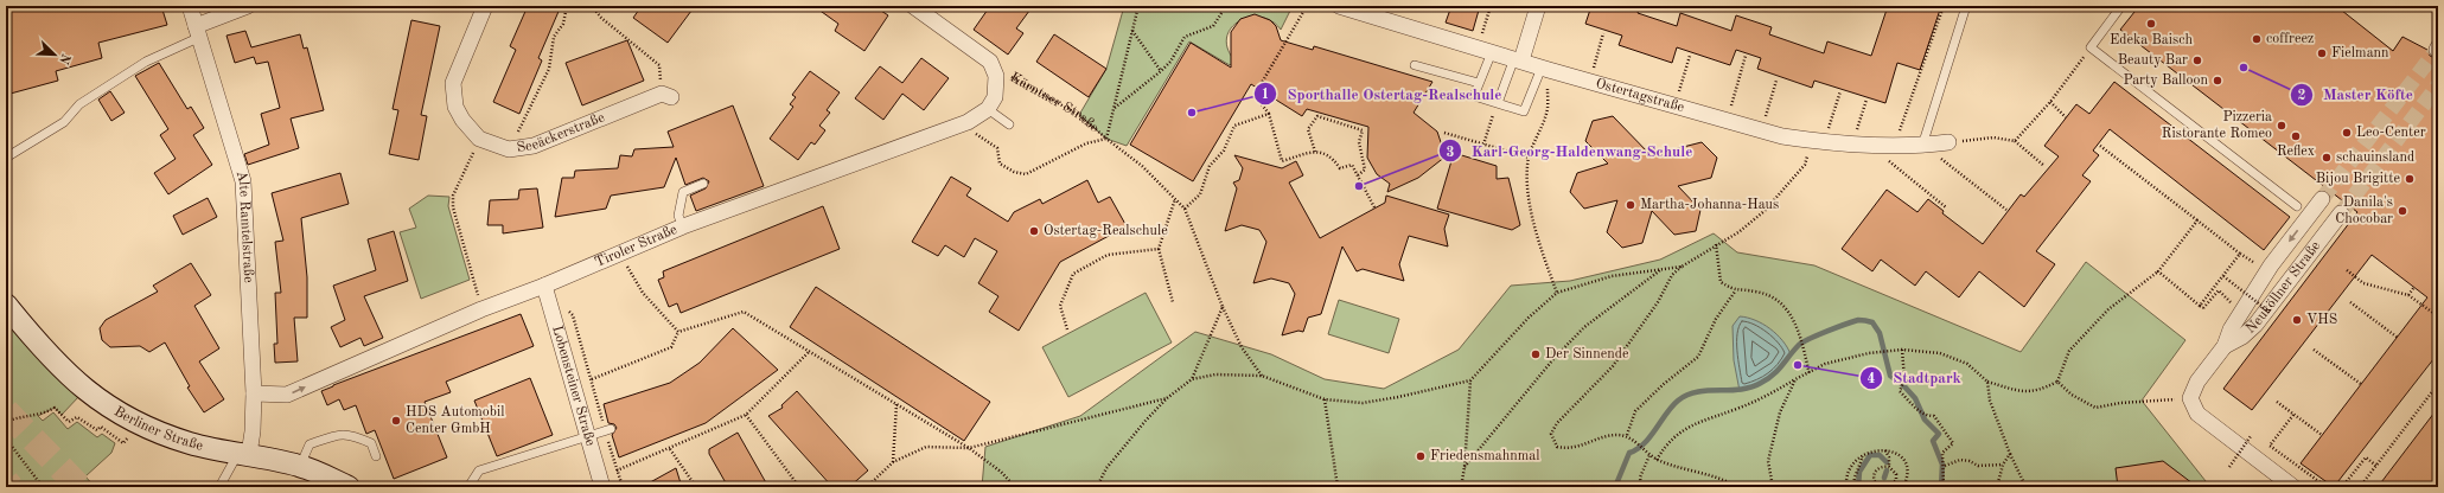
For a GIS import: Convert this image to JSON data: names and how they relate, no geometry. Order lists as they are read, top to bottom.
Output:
{
  "streets": {
    "main road": ["Berliner Straße"],
    "street": [
      "Ostertagstraße",
      "Kärntner Straße",
      "Seeäckerstraße",
      "Alte Ramtelstraße",
      "Tiroler Straße",
      "Neuköllner Straße",
      "Lobensteiner Straße"
    ]
  },
  "crossings": [
    ["Alte Ramtelstraße", "Tiroler Straße"],
    ["Alte Ramtelstraße", "Berliner Straße"],
    ["Tiroler Straße", "Lobensteiner Straße"]
  ],
  "places": [
    "Edeka Baisch",
    "coffreez",
    "Fielmann",
    "Beauty Bar",
    "Master Köfte",
    "Party Balloon",
    "Sporthalle Ostertag-Realschule",
    "Pizzeria Ristorante Romeo",
    "Leo-Center",
    "Reflex",
    "schauinsland",
    "Bijou Brigitte",
    "Karl-Georg-Haldenwang-Schule",
    "Martha-Johanna-Haus",
    "Danila's Chocobar",
    "Ostertag-Realschule",
    "VHS",
    "Der Sinnende",
    "Stadtpark",
    "HDS Automobil Center GmbH",
    "Friedensmahnmal"
  ],
  "north": "bottom right"
}
